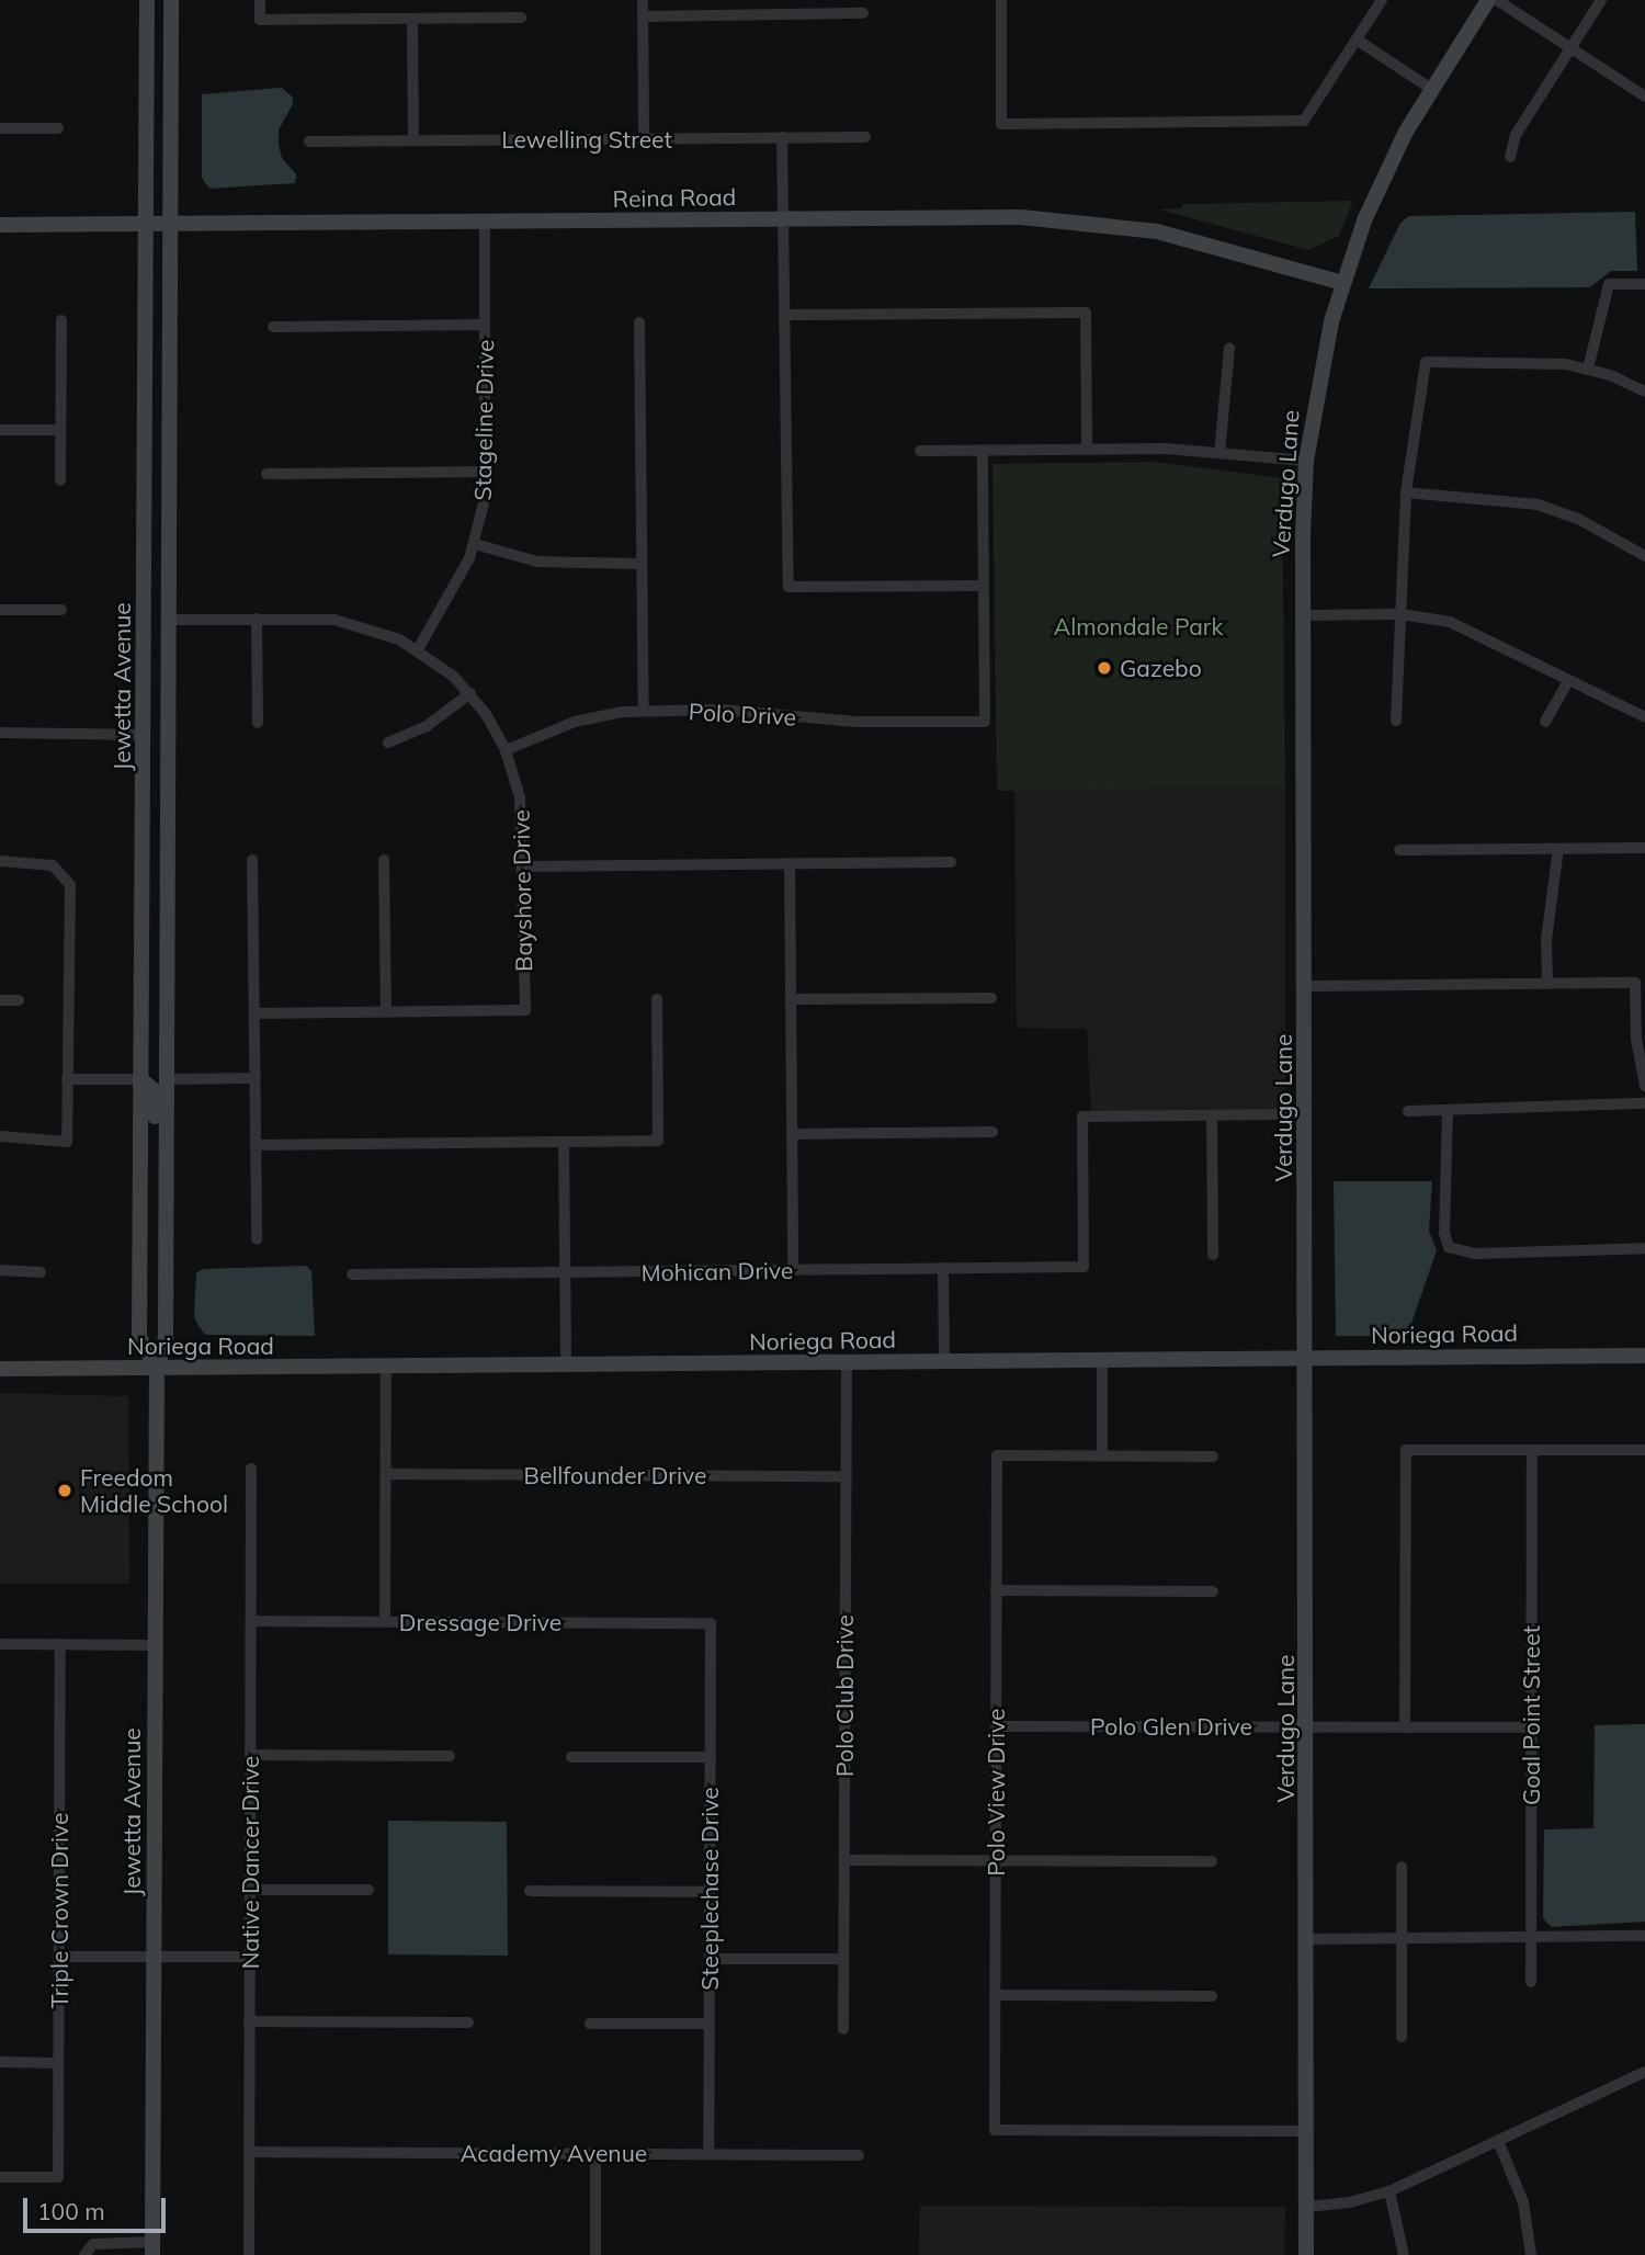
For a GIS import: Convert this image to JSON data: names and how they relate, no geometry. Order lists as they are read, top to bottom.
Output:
{
  "streets": {
    "street": [
      "Lewelling Street",
      "Reina Road",
      "Stageline Drive",
      "Verdugo Lane",
      "Jewetta Avenue",
      "Polo Drive",
      "Bayshore Drive",
      "Mohican Drive",
      "Noriega Road",
      "Bellfounder Drive",
      "Dressage Drive",
      "Polo Club Drive",
      "Goal Point Street",
      "Polo Glen Drive",
      "Polo View Drive",
      "Native Dancer Drive",
      "Steeplechase Drive",
      "Triple Crown Drive",
      "Academy Avenue"
    ]
  },
  "crossings": [
    ["Reina Road", "Stageline Drive"],
    ["Reina Road", "Verdugo Lane"],
    ["Reina Road", "Jewetta Avenue"],
    ["Stageline Drive", "Bayshore Drive"],
    ["Verdugo Lane", "Noriega Road"],
    ["Verdugo Lane", "Polo Glen Drive"],
    ["Verdugo Lane", "Polo View Drive"],
    ["Jewetta Avenue", "Bayshore Drive"],
    ["Jewetta Avenue", "Noriega Road"],
    ["Polo Drive", "Bayshore Drive"],
    ["Noriega Road", "Polo Club Drive"],
    ["Bellfounder Drive", "Polo Club Drive"],
    ["Dressage Drive", "Native Dancer Drive"],
    ["Dressage Drive", "Steeplechase Drive"],
    ["Goal Point Street", "Polo Glen Drive"],
    ["Polo Glen Drive", "Polo View Drive"],
    ["Native Dancer Drive", "Academy Avenue"],
    ["Steeplechase Drive", "Academy Avenue"]
  ],
  "parks": ["Almondale Park"],
  "places": ["Gazebo", "Freedom Middle School"],
  "scale_bar": "100 m"
}
